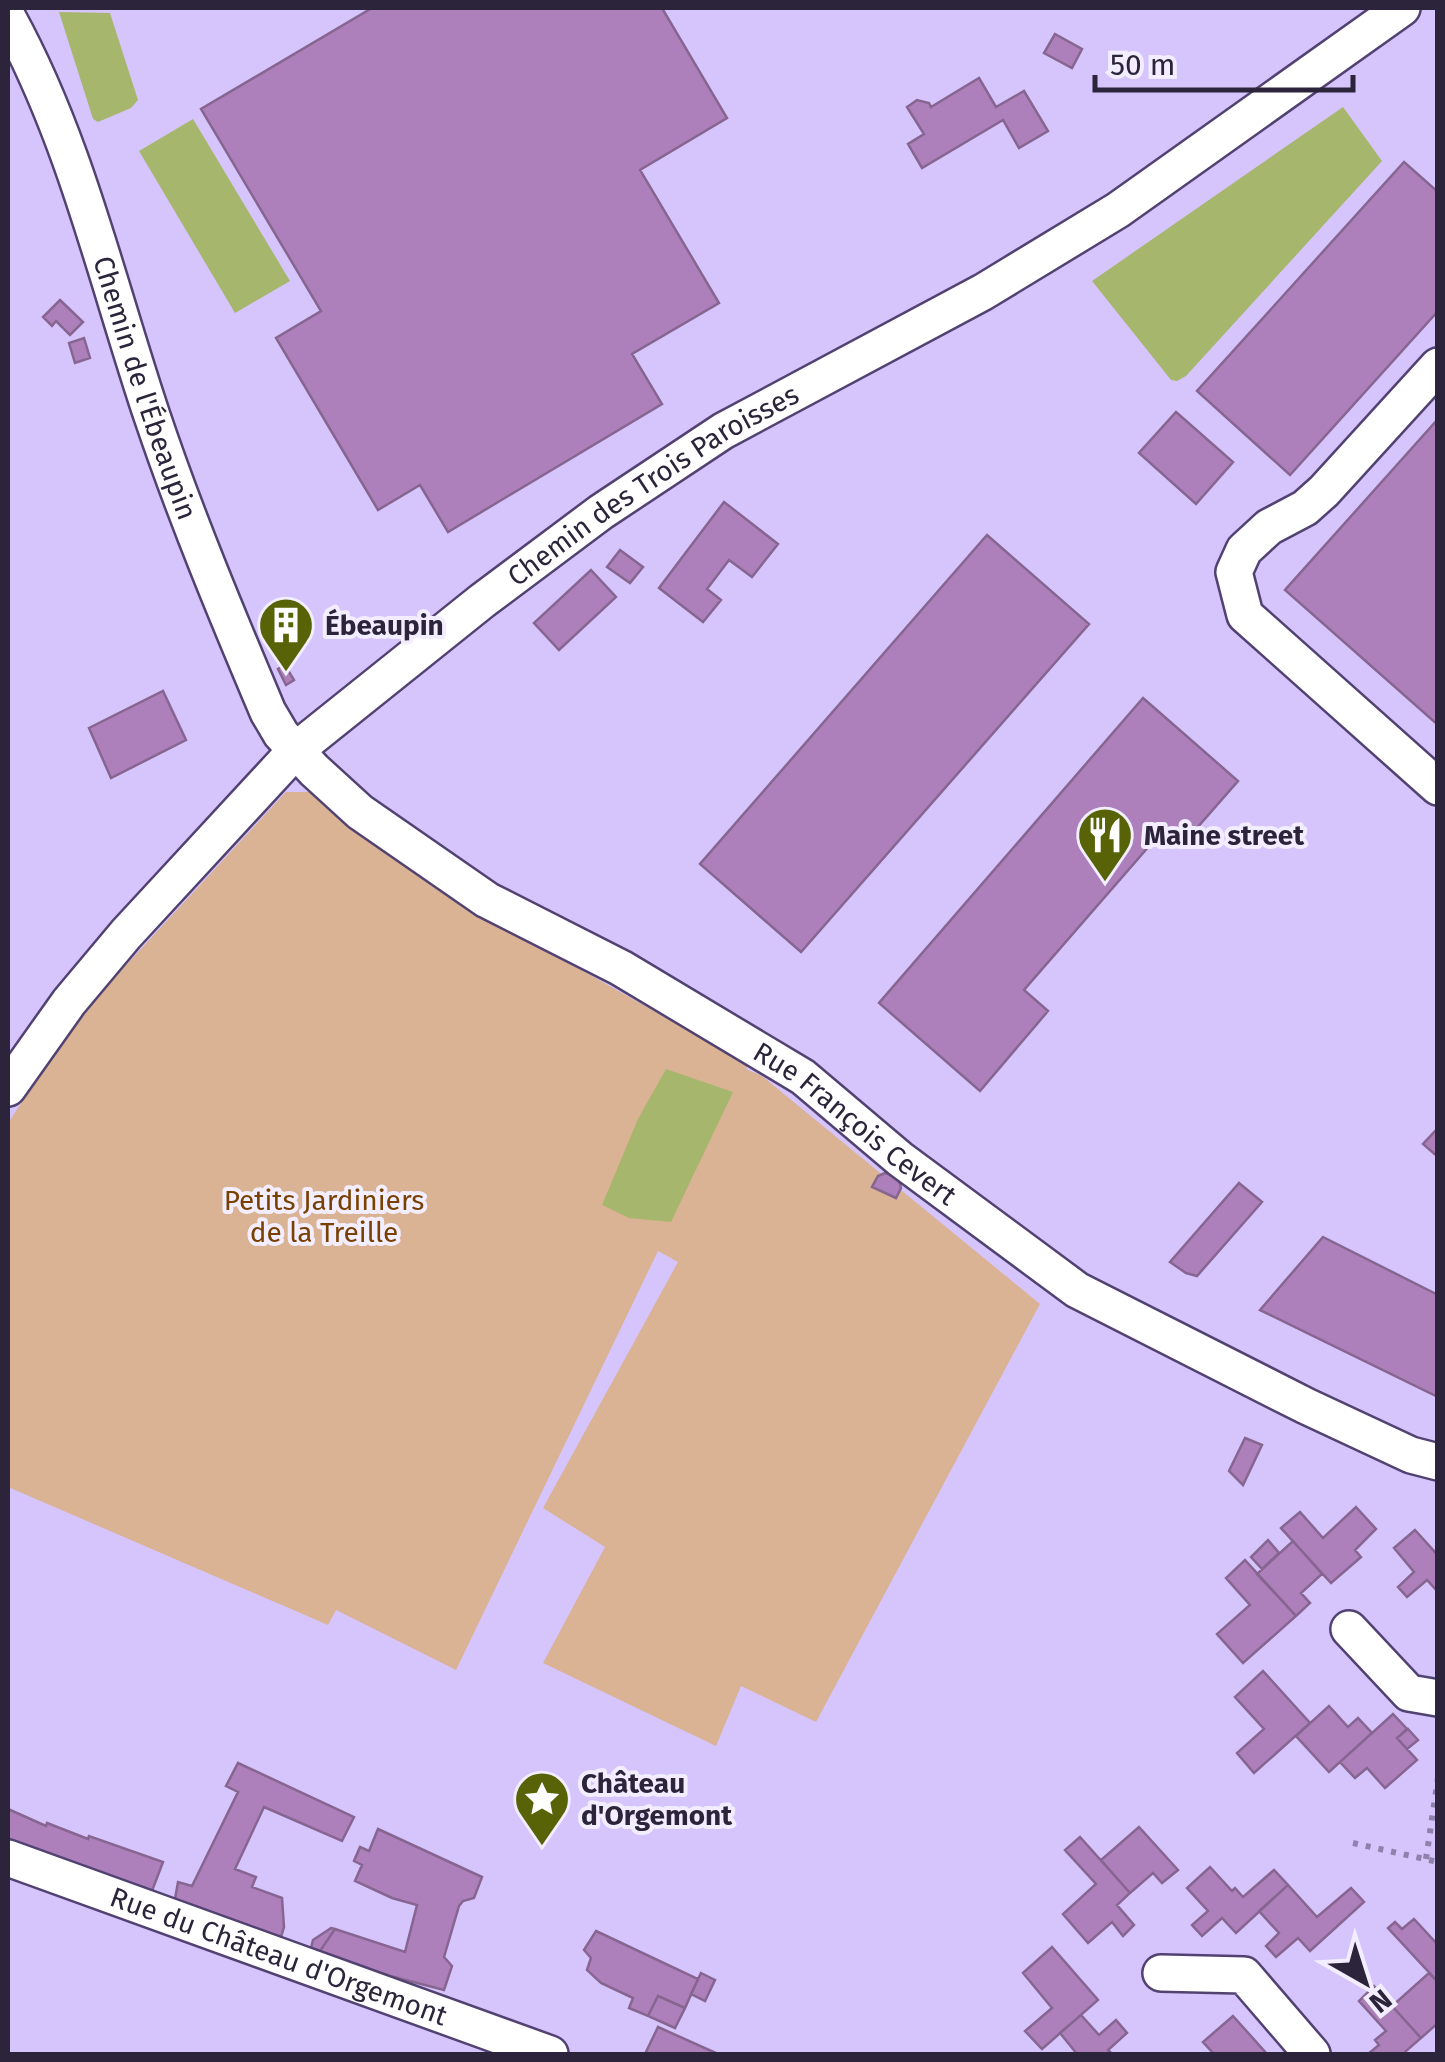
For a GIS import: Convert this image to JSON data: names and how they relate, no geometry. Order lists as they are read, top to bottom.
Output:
{
  "streets": {
    "street": [
      "Chemin de l'Ébeaupin",
      "Chemin des Trois Paroisses",
      "Rue François Cevert",
      "Rue du Château d'Orgemont"
    ]
  },
  "crossings": [
    ["Chemin de l'Ébeaupin", "Chemin des Trois Paroisses"],
    ["Chemin de l'Ébeaupin", "Rue François Cevert"],
    ["Chemin des Trois Paroisses", "Rue François Cevert"]
  ],
  "parks": ["Petits Jardiniers de la Treille"],
  "places": {
    "building": ["Ébeaupin"],
    "restaurant": ["Maine street"],
    "place": ["Château d'Orgemont"]
  },
  "scale_bar": "50 m",
  "north": "bottom right"
}
